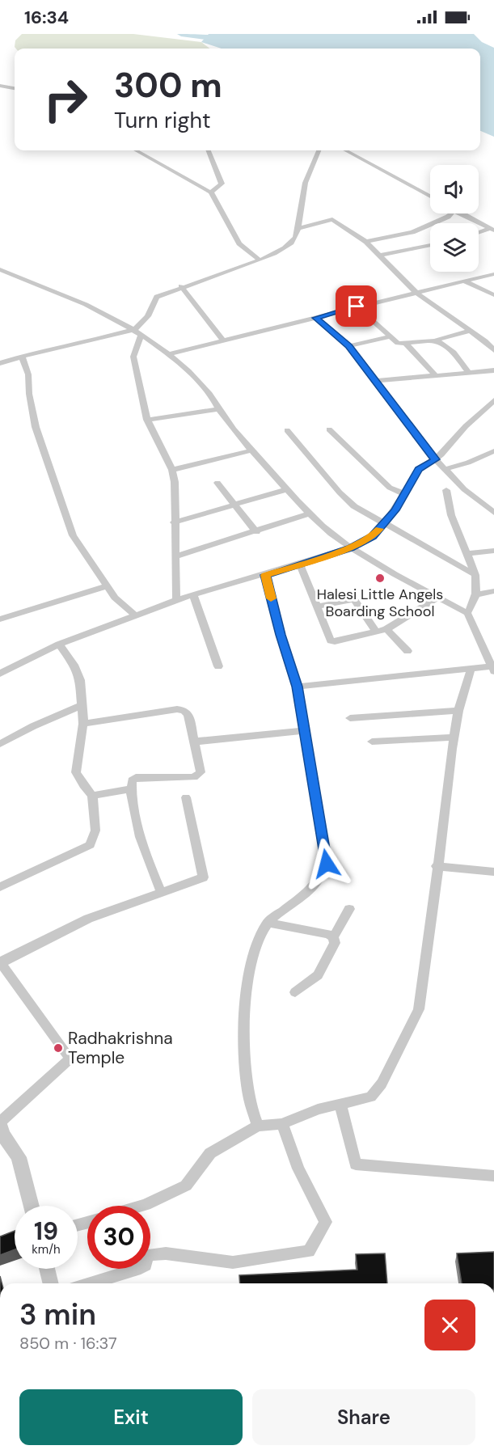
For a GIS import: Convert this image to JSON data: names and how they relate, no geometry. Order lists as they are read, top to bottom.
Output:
{
  "places": ["Halesi Little Angels Boarding School", "Radhakrishna Temple"],
  "page": {
    "status": "16:34",
    "turn": ["300 m", "Turn right"],
    "speed": "19 km/h",
    "limit": "30",
    "heading": ["3 min", "850 m · 16:37"],
    "buttons": ["Exit", "Share"]
  }
}
